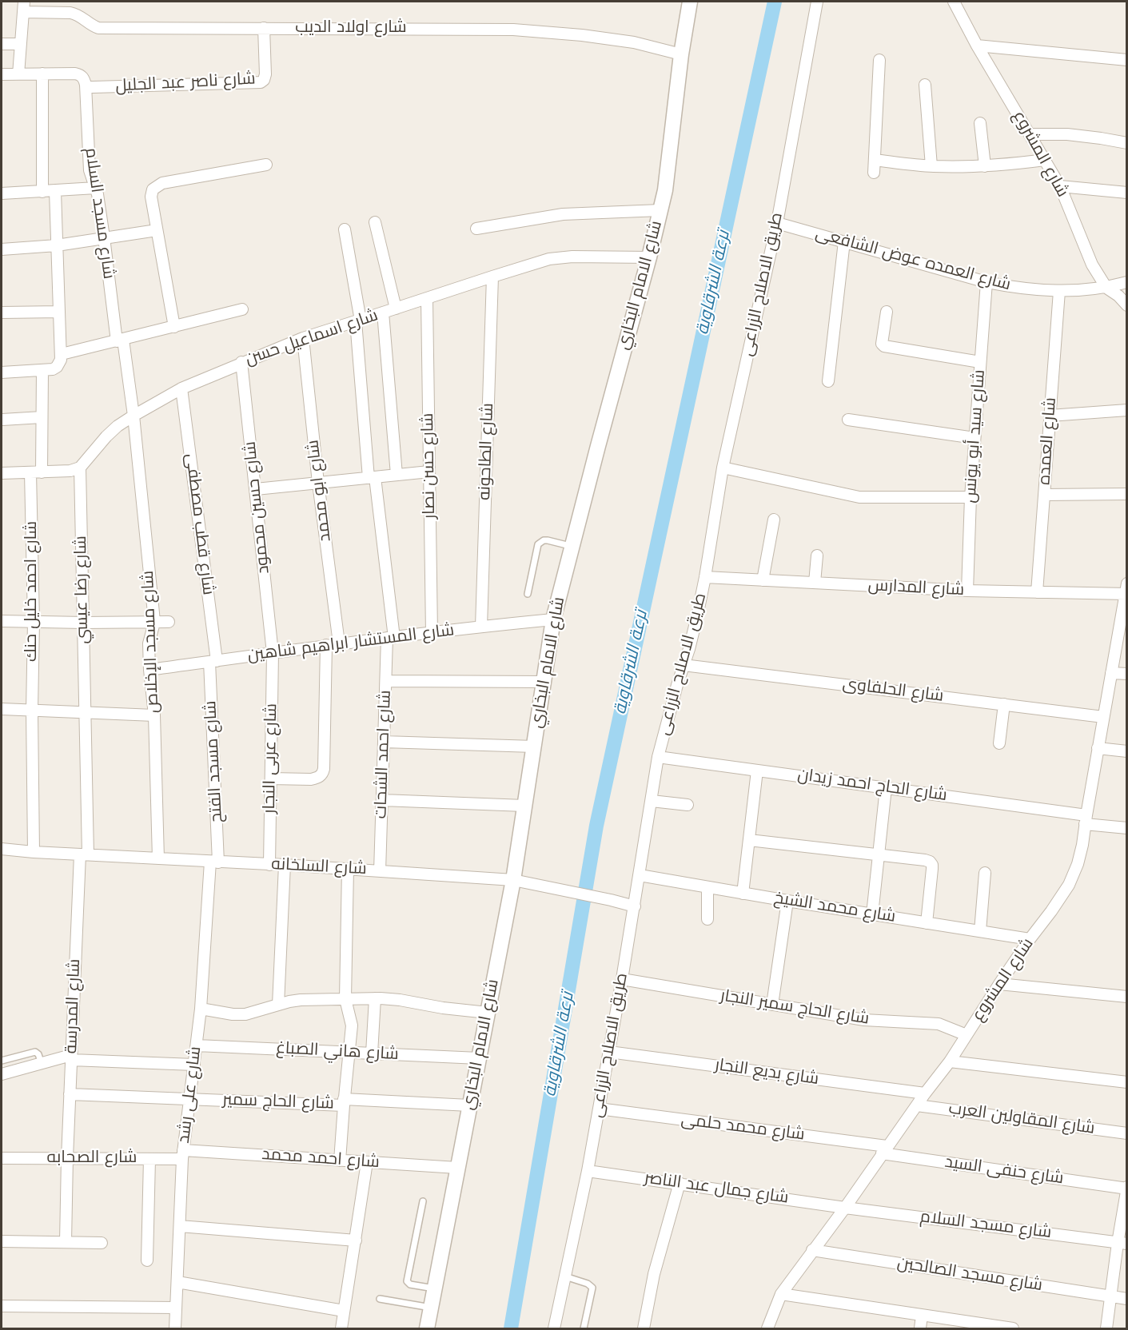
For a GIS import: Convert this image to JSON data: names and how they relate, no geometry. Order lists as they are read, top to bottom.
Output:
{
  "streets": {
    "street": [
      "شارع اولاد الديب",
      "شارع ناصر عبد الجليل",
      "شارع المشروع",
      "شارع مسجد السلام",
      "شارع العمده عوض الشافعى",
      "طريق الاصلاح الزراعى",
      "شارع الامام البخاري",
      "شارع اسماعيل حسن",
      "شارع سيد أبو يونس",
      "شارع العمده",
      "شارع الطاحونه",
      "شارع حسن نصار",
      "شارع ابو محمد",
      "شارع حسين محمود",
      "شارع قطب مصطفى",
      "شارع المدارس",
      "شارع رضا عيسي",
      "شارع احمد خليل حنك",
      "شارع مسجد الإخلاص",
      "شارع المستشار ابراهيم شاهين",
      "شارع الحلفاوى",
      "شارع احمد الشحات",
      "شارع عربى النجار",
      "شارع مسجد الفتح",
      "شارع الحاج احمد زيدان",
      "شارع السلخانه",
      "شارع محمد الشيخ",
      "شارع المدرسة",
      "شارع الحاج سمير النجار",
      "شارع هاني الصباغ",
      "شارع بديع النجار",
      "شارع على رشد",
      "شارع الحاج سمير",
      "شارع المقاولين العرب",
      "شارع محمد حلمى",
      "شارع الصحابه",
      "شارع احمد محمد",
      "شارع حنفى السيد",
      "شارع جمال عبد الناصر",
      "شارع مسجد الصالحين"
    ]
  },
  "crossings": [
    ["شارع اولاد الديب", "شارع ناصر عبد الجليل"],
    ["شارع اولاد الديب", "شارع الامام البخاري"],
    ["شارع ناصر عبد الجليل", "شارع مسجد السلام"],
    ["شارع المشروع", "شارع مسجد السلام"],
    ["شارع المشروع", "شارع العمده عوض الشافعى"],
    ["شارع المشروع", "شارع المدارس"],
    ["شارع المشروع", "شارع الحلفاوى"],
    ["شارع المشروع", "شارع الحاج احمد زيدان"],
    ["شارع المشروع", "شارع محمد الشيخ"],
    ["شارع المشروع", "شارع الحاج سمير النجار"],
    ["شارع المشروع", "شارع بديع النجار"],
    ["شارع المشروع", "شارع المقاولين العرب"],
    ["شارع المشروع", "شارع محمد حلمى"],
    ["شارع المشروع", "شارع حنفى السيد"],
    ["شارع المشروع", "شارع جمال عبد الناصر"],
    ["شارع المشروع", "شارع مسجد الصالحين"],
    ["شارع مسجد السلام", "شارع مسجد الإخلاص"],
    ["شارع مسجد السلام", "شارع جمال عبد الناصر"],
    ["شارع العمده عوض الشافعى", "طريق الاصلاح الزراعى"],
    ["شارع العمده عوض الشافعى", "شارع سيد أبو يونس"],
    ["شارع العمده عوض الشافعى", "شارع العمده"],
    ["طريق الاصلاح الزراعى", "شارع المدارس"],
    ["طريق الاصلاح الزراعى", "شارع الحلفاوى"],
    ["طريق الاصلاح الزراعى", "شارع الحاج احمد زيدان"],
    ["طريق الاصلاح الزراعى", "شارع السلخانه"],
    ["طريق الاصلاح الزراعى", "شارع محمد الشيخ"],
    ["طريق الاصلاح الزراعى", "شارع الحاج سمير النجار"],
    ["طريق الاصلاح الزراعى", "شارع بديع النجار"],
    ["طريق الاصلاح الزراعى", "شارع محمد حلمى"],
    ["طريق الاصلاح الزراعى", "شارع جمال عبد الناصر"],
    ["شارع الامام البخاري", "شارع اسماعيل حسن"],
    ["شارع الامام البخاري", "شارع المستشار ابراهيم شاهين"],
    ["شارع الامام البخاري", "شارع السلخانه"],
    ["شارع الامام البخاري", "شارع هاني الصباغ"],
    ["شارع الامام البخاري", "شارع الحاج سمير"],
    ["شارع الامام البخاري", "شارع احمد محمد"],
    ["شارع اسماعيل حسن", "شارع الطاحونه"],
    ["شارع اسماعيل حسن", "شارع حسن نصار"],
    ["شارع اسماعيل حسن", "شارع ابو محمد"],
    ["شارع اسماعيل حسن", "شارع حسين محمود"],
    ["شارع اسماعيل حسن", "شارع قطب مصطفى"],
    ["شارع اسماعيل حسن", "شارع رضا عيسي"],
    ["شارع اسماعيل حسن", "شارع مسجد الإخلاص"],
    ["شارع اسماعيل حسن", "شارع احمد الشحات"],
    ["شارع سيد أبو يونس", "شارع المدارس"],
    ["شارع العمده", "شارع المدارس"],
    ["شارع الطاحونه", "شارع المستشار ابراهيم شاهين"],
    ["شارع حسن نصار", "شارع المستشار ابراهيم شاهين"],
    ["شارع ابو محمد", "شارع المستشار ابراهيم شاهين"],
    ["شارع حسين محمود", "شارع المستشار ابراهيم شاهين"],
    ["شارع حسين محمود", "شارع عربى النجار"],
    ["شارع قطب مصطفى", "شارع المستشار ابراهيم شاهين"],
    ["شارع قطب مصطفى", "شارع مسجد الفتح"],
    ["شارع رضا عيسي", "شارع السلخانه"],
    ["شارع رضا عيسي", "شارع المدرسة"],
    ["شارع احمد خليل حنك", "شارع السلخانه"],
    ["شارع مسجد الإخلاص", "شارع المستشار ابراهيم شاهين"],
    ["شارع مسجد الإخلاص", "شارع السلخانه"],
    ["شارع المستشار ابراهيم شاهين", "شارع احمد الشحات"],
    ["شارع المستشار ابراهيم شاهين", "شارع عربى النجار"],
    ["شارع المستشار ابراهيم شاهين", "شارع مسجد الفتح"],
    ["شارع احمد الشحات", "شارع السلخانه"],
    ["شارع عربى النجار", "شارع السلخانه"],
    ["شارع مسجد الفتح", "شارع السلخانه"],
    ["شارع مسجد الفتح", "شارع على رشد"],
    ["شارع السلخانه", "شارع المدرسة"],
    ["شارع السلخانه", "شارع على رشد"],
    ["شارع المدرسة", "شارع الحاج سمير"],
    ["شارع المدرسة", "شارع الصحابه"],
    ["شارع هاني الصباغ", "شارع على رشد"],
    ["شارع على رشد", "شارع الحاج سمير"],
    ["شارع على رشد", "شارع الصحابه"],
    ["شارع على رشد", "شارع احمد محمد"],
    ["شارع محمد حلمى", "شارع حنفى السيد"],
    ["شارع الصحابه", "شارع احمد محمد"]
  ],
  "water": ["ترعة الشرقاوية"]
}
